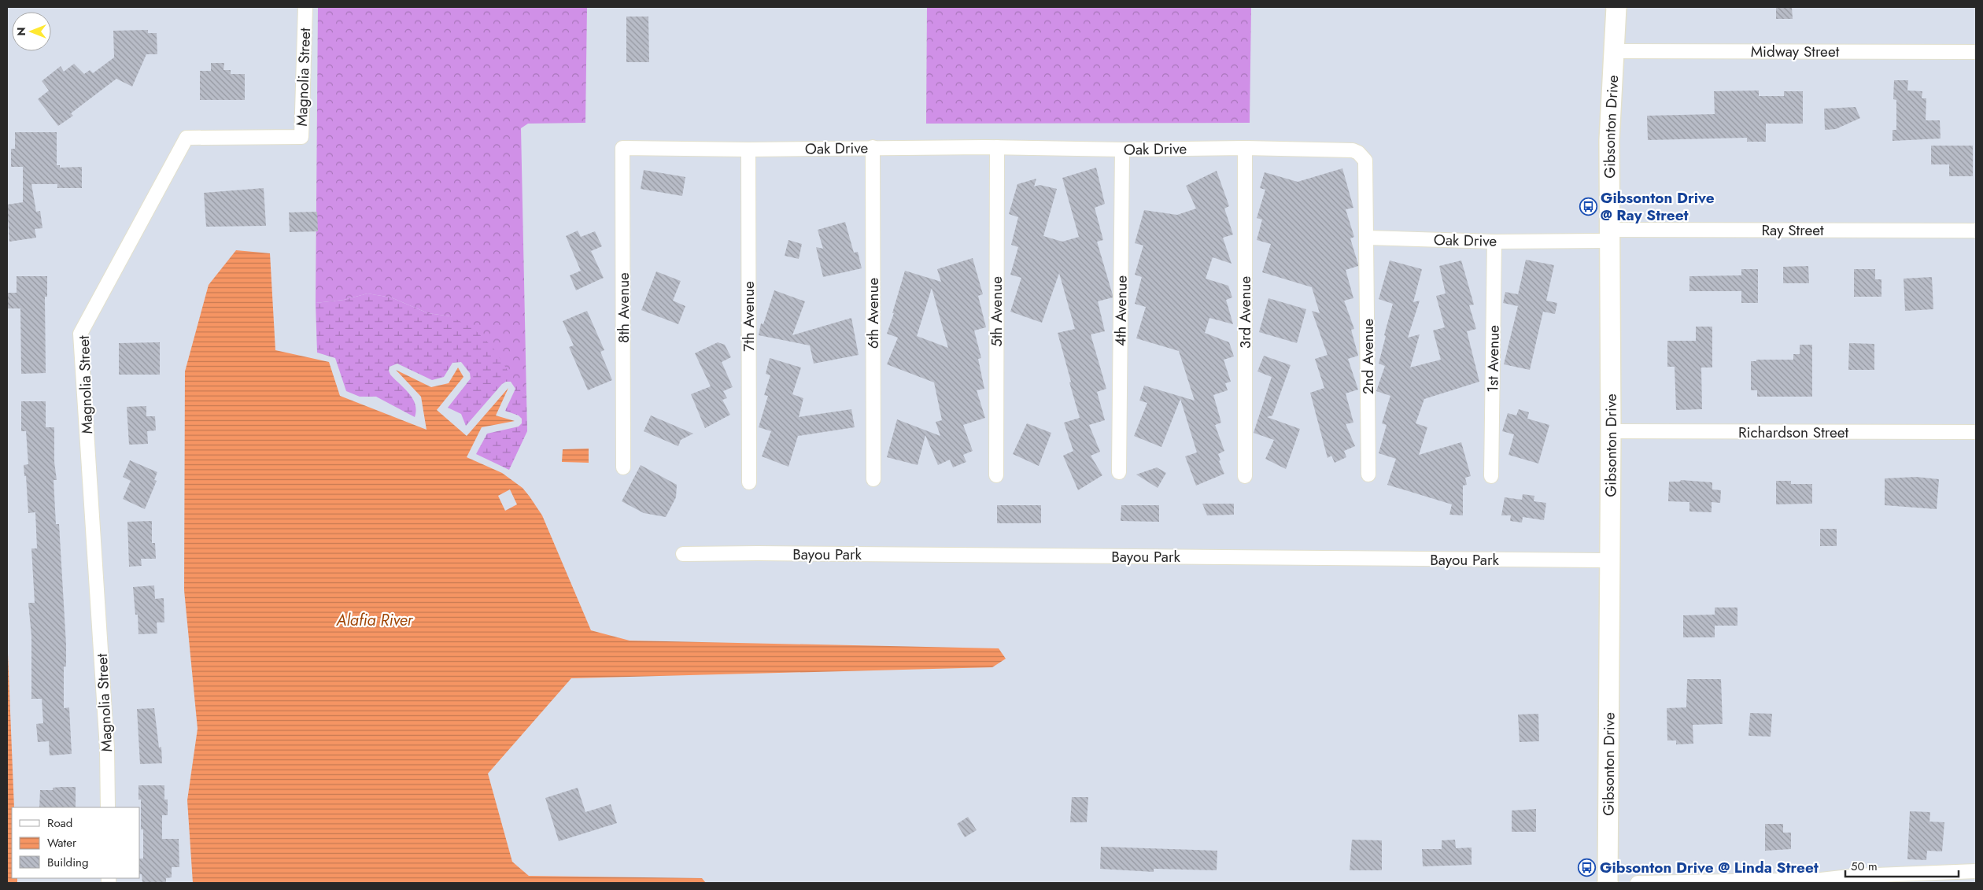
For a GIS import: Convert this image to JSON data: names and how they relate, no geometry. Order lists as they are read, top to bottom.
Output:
{
  "streets": {
    "main road": ["Gibsonton Drive"],
    "street": [
      "Midway Street",
      "Magnolia Street",
      "Oak Drive",
      "Ray Street",
      "8th Avenue",
      "4th Avenue",
      "5th Avenue",
      "3rd Avenue",
      "6th Avenue",
      "7th Avenue",
      "2nd Avenue",
      "1st Avenue",
      "Richardson Street",
      "Bayou Park"
    ]
  },
  "crossings": [
    ["Midway Street", "Gibsonton Drive"],
    ["Gibsonton Drive", "Oak Drive"],
    ["Gibsonton Drive", "Ray Street"],
    ["Gibsonton Drive", "Richardson Street"],
    ["Gibsonton Drive", "Bayou Park"],
    ["Oak Drive", "Ray Street"],
    ["Oak Drive", "8th Avenue"],
    ["Oak Drive", "4th Avenue"],
    ["Oak Drive", "5th Avenue"],
    ["Oak Drive", "3rd Avenue"],
    ["Oak Drive", "6th Avenue"],
    ["Oak Drive", "7th Avenue"],
    ["Oak Drive", "2nd Avenue"],
    ["Oak Drive", "1st Avenue"]
  ],
  "water": ["Alafia River"],
  "places": {
    "bus stop": ["Gibsonton Drive @ Ray Street", "Gibsonton Drive @ Linda Street"]
  },
  "legend": ["Road", "Water", "Building"],
  "scale_bar": "50 m",
  "north": "left"
}
